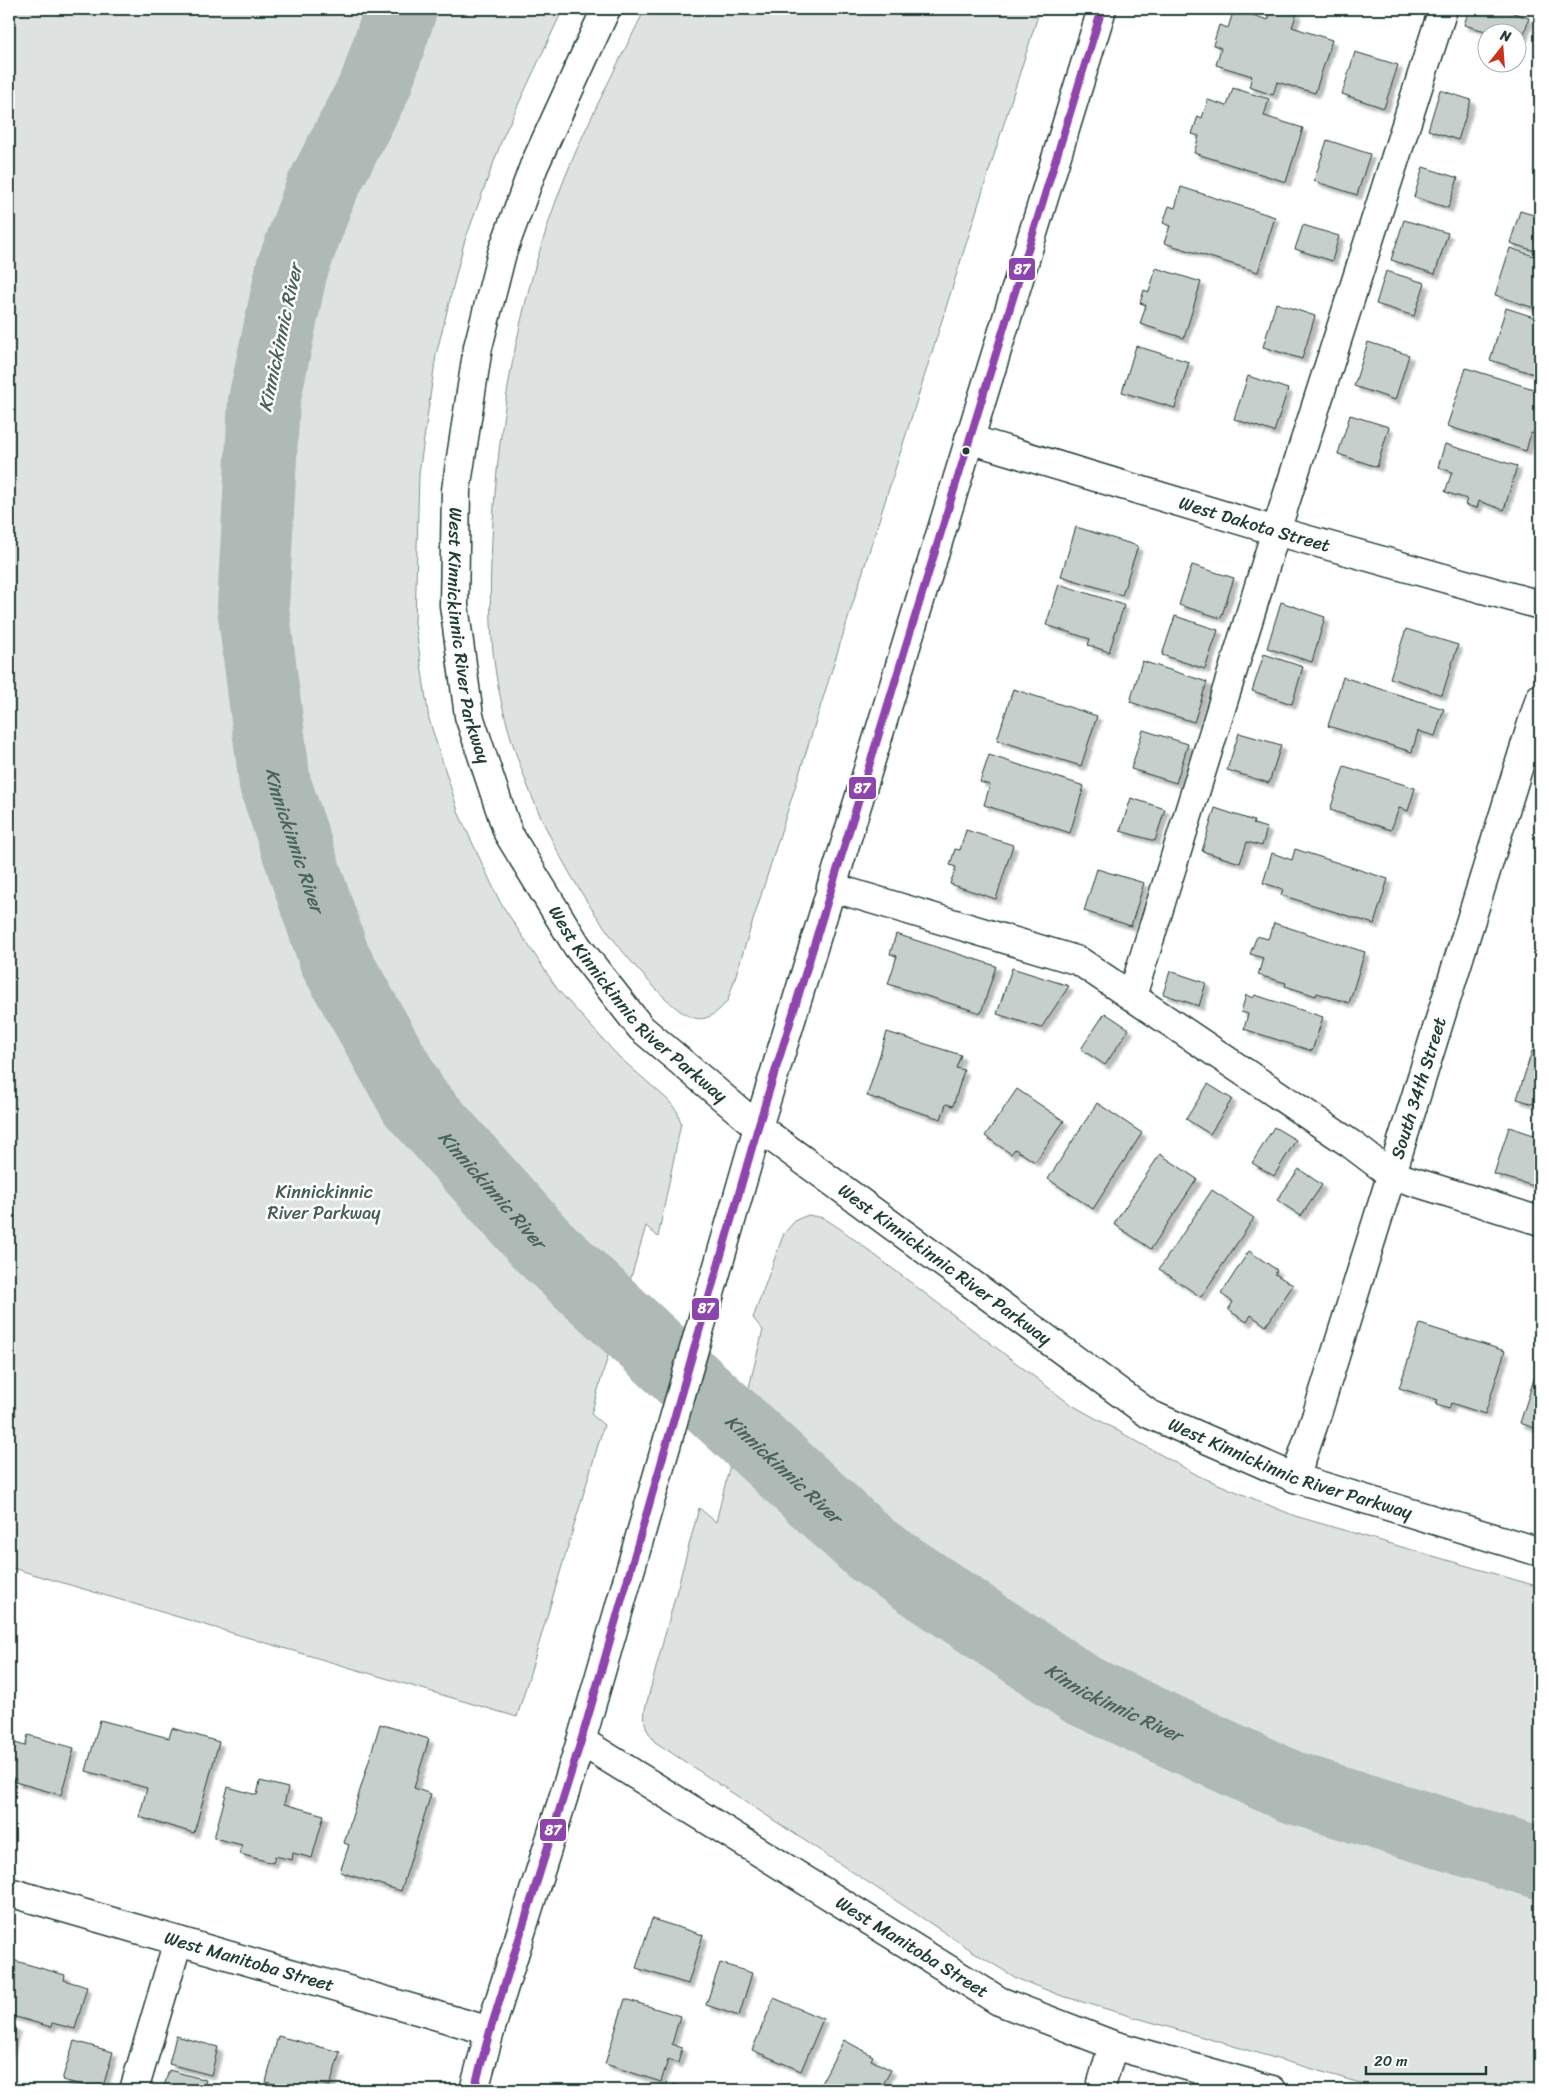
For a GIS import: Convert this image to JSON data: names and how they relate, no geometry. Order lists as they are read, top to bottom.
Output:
{
  "streets": {
    "street": [
      "West Dakota Street",
      "West Kinnickinnic River Parkway",
      "South 34th Street",
      "West Manitoba Street"
    ]
  },
  "crossings": [
    ["West Kinnickinnic River Parkway", "South 34th Street"]
  ],
  "water": ["Kinnickinnic River"],
  "parks": ["Kinnickinnic River Parkway"],
  "lines": ["transit line 87"],
  "scale_bar": "20 m",
  "north": "top"
}
